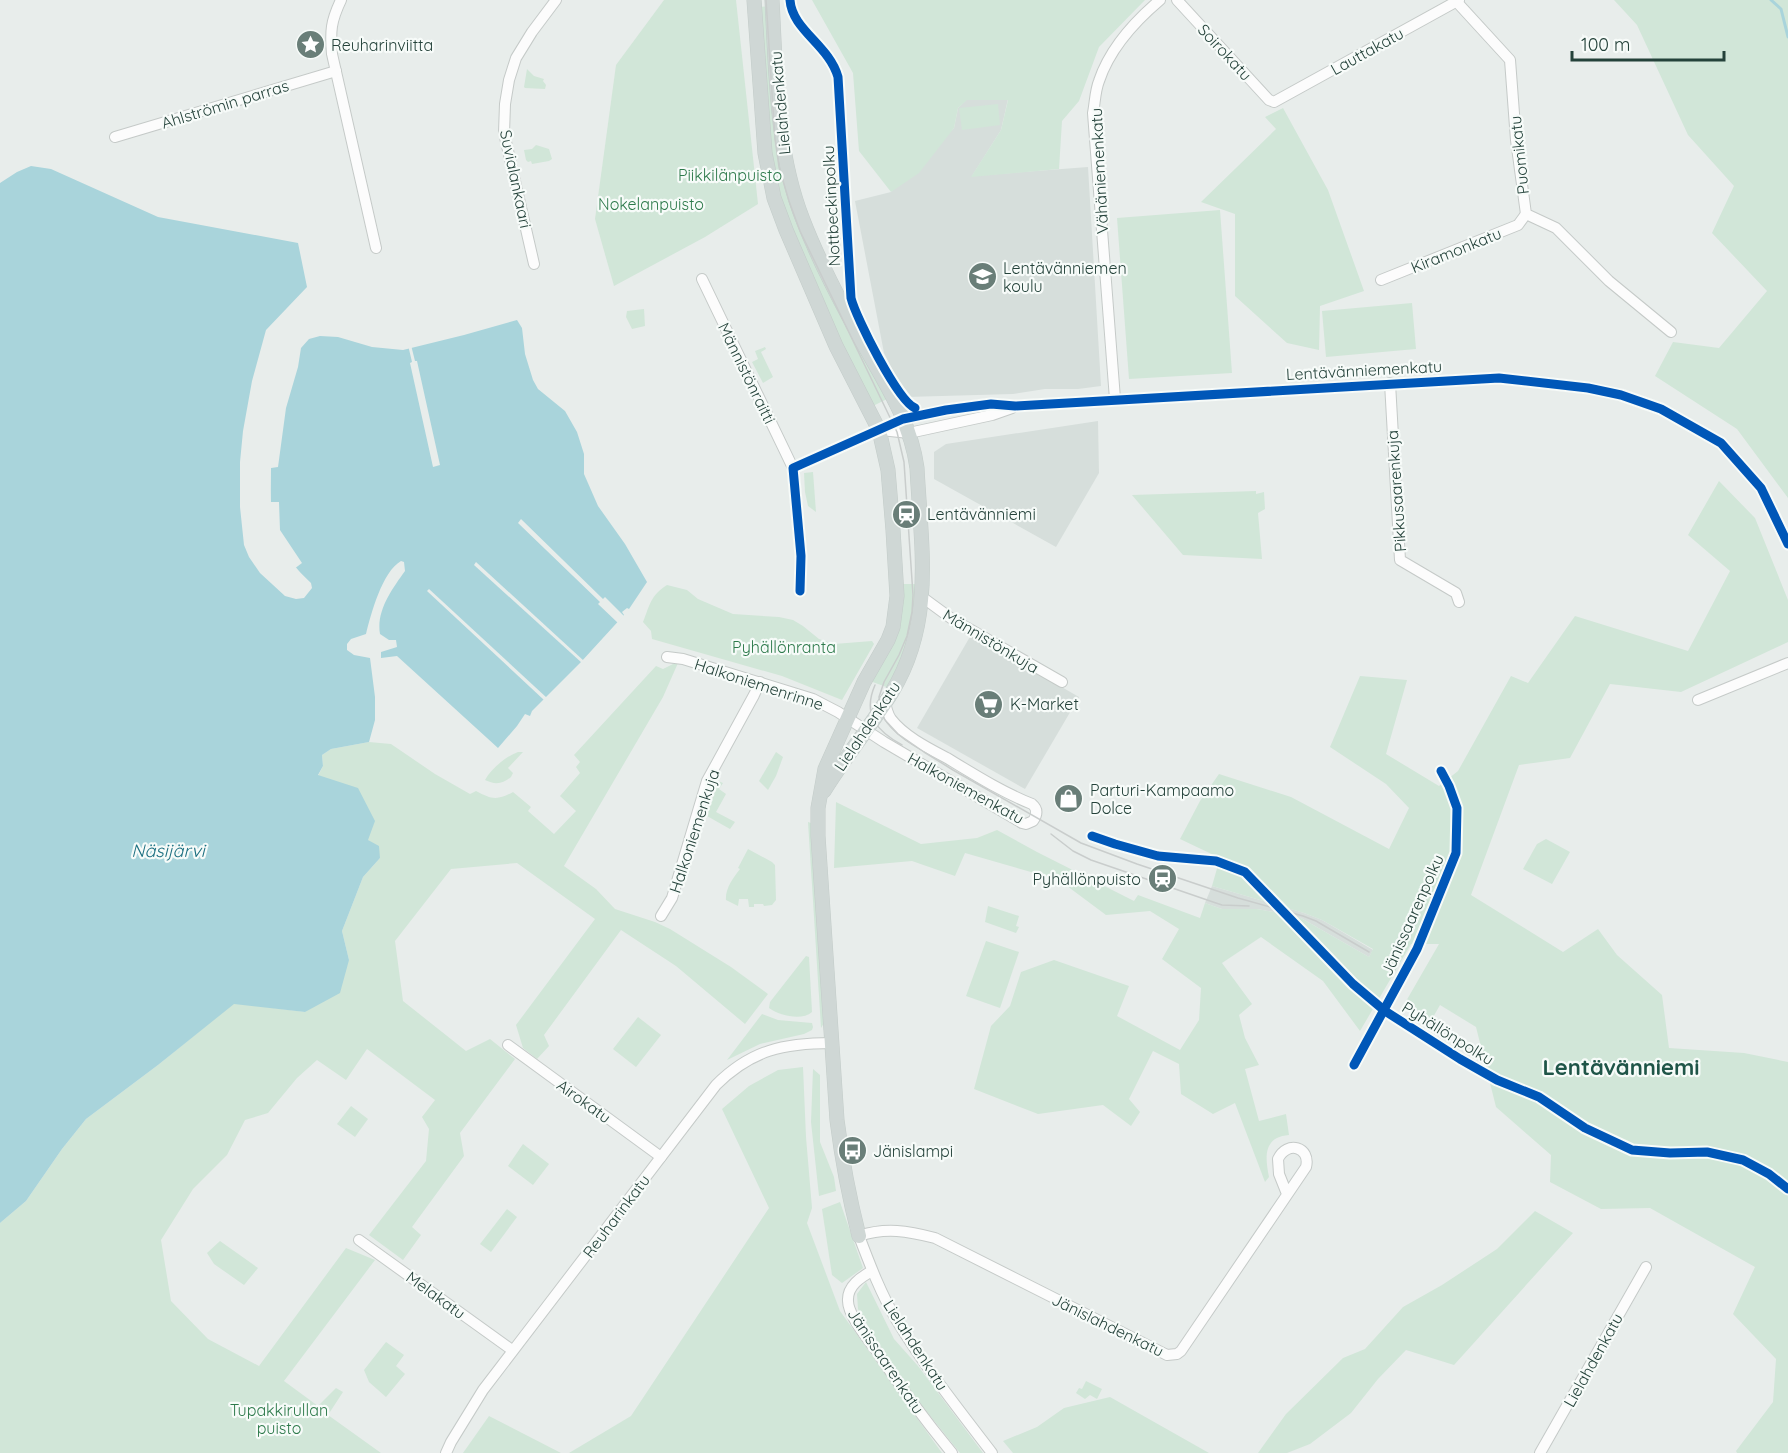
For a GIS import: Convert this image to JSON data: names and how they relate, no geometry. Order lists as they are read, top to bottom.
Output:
{
  "streets": {
    "main road": ["Lielahdenkatu"],
    "street": [
      "Lauttakatu",
      "Soirokatu",
      "Ahlströmin parras",
      "Puomikatu",
      "Vähäniemenkatu",
      "Suvialankaari",
      "Kiramonkatu",
      "Lentävänniemenkatu",
      "Männistönraitti",
      "Pikkusaarenkuja",
      "Männistönkuja",
      "Halkoniemenrinne",
      "Halkoniemenkatu",
      "Halkoniemenkuja",
      "Airokatu",
      "Reuharinkatu",
      "Melakatu",
      "Jänislahdenkatu",
      "Jänissaarenkatu"
    ],
    "cycle path": ["Nottbeckinpolku", "Jänissaarenpolku", "Pyhällönpolku"]
  },
  "crossings": [
    ["Lauttakatu", "Soirokatu"],
    ["Lauttakatu", "Puomikatu"],
    ["Lielahdenkatu", "Lentävänniemenkatu"],
    ["Lielahdenkatu", "Männistönkuja"],
    ["Lielahdenkatu", "Halkoniemenrinne"],
    ["Lielahdenkatu", "Halkoniemenkatu"],
    ["Lielahdenkatu", "Reuharinkatu"],
    ["Lielahdenkatu", "Jänislahdenkatu"],
    ["Lielahdenkatu", "Jänissaarenkatu"],
    ["Puomikatu", "Kiramonkatu"],
    ["Vähäniemenkatu", "Lentävänniemenkatu"],
    ["Lentävänniemenkatu", "Pikkusaarenkuja"],
    ["Halkoniemenrinne", "Halkoniemenkatu"],
    ["Halkoniemenrinne", "Halkoniemenkuja"],
    ["Airokatu", "Reuharinkatu"],
    ["Reuharinkatu", "Melakatu"]
  ],
  "districts": ["Lentävänniemi"],
  "water": ["Näsijärvi"],
  "parks": [
    "Piikkilänpuisto",
    "Nokelanpuisto",
    "Pyhällönranta",
    "Tupakkirullan puisto"
  ],
  "places": {
    "place": ["Reuharinviitta"],
    "school or university": ["Lentävänniemen koulu"],
    "station": ["Lentävänniemi", "Pyhällönpuisto"],
    "supermarket": ["K-Market"],
    "shop": ["Parturi-Kampaamo Dolce"],
    "bus stop": ["Jänislampi"]
  },
  "scale_bar": "100 m"
}
